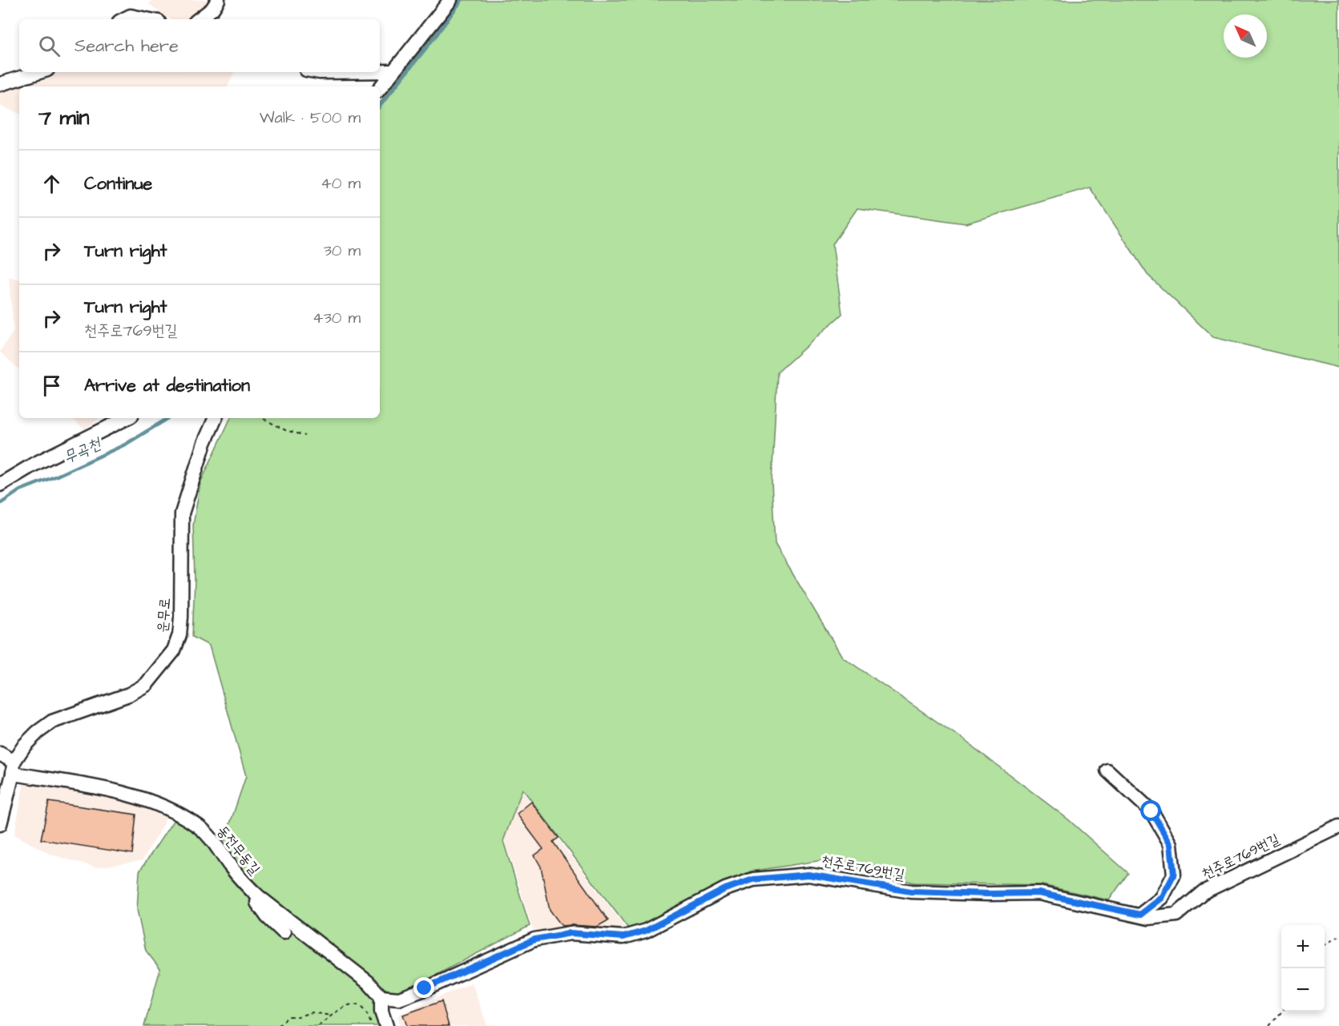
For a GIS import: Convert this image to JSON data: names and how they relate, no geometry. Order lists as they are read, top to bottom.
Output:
{
  "streets": {
    "street": ["운무로", "동전무동길", "천주로769번길"]
  },
  "crossings": [
    ["운무로", "동전무동길"],
    ["동전무동길", "천주로769번길"]
  ],
  "water": ["무곡천"],
  "north": "top left",
  "page": {
    "search": "Search here",
    "heading": ["7 min", "Walk · 500 m"],
    "list": [
      ["Continue", "40 m"],
      ["Turn right", "30 m"],
      ["Turn right", "천주로769번길", "430 m"],
      "Arrive at destination"
    ],
    "map_buttons": ["+", "−"]
  }
}
